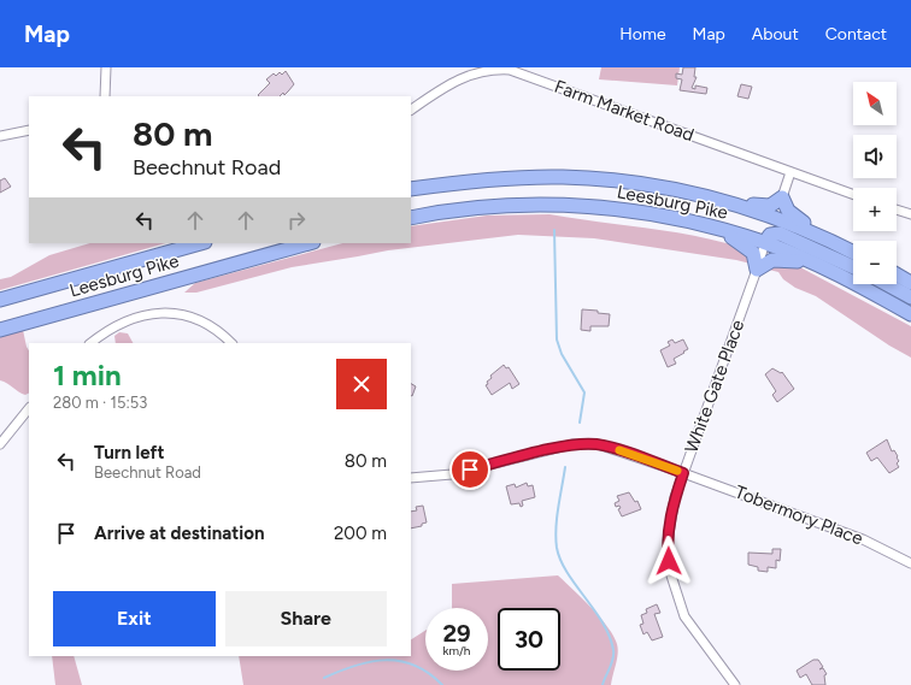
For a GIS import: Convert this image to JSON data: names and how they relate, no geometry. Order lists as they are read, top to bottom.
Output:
{
  "streets": {
    "highway": ["Leesburg Pike"],
    "street": ["Farm Market Road", "White Gate Place", "Tobermory Place"]
  },
  "crossings": [
    ["Leesburg Pike", "White Gate Place"],
    ["White Gate Place", "Tobermory Place"]
  ],
  "north": "top left",
  "page": {
    "header": "Map",
    "nav": [
      "Home",
      "Map",
      "About",
      "Contact"
    ],
    "map_buttons": ["+", "−"],
    "turn": ["80 m", "Beechnut Road"],
    "heading": ["1 min", "280 m · 15:53"],
    "list": [
      {
        "name": "Turn left",
        "note": "Beechnut Road",
        "value": "80 m"
      },
      {
        "name": "Arrive at destination",
        "value": "200 m"
      }
    ],
    "buttons": ["Exit", "Share"],
    "speed": "29 km/h",
    "limit": "30"
  }
}
